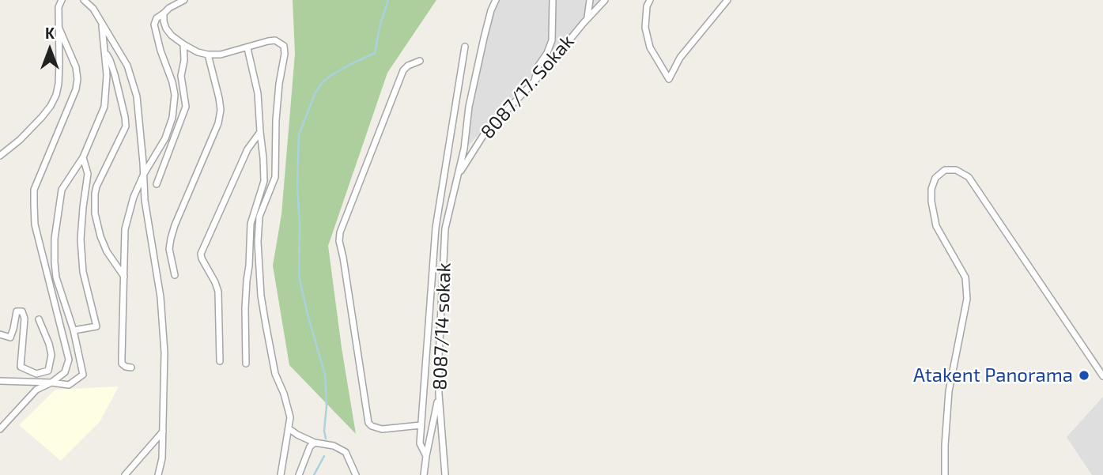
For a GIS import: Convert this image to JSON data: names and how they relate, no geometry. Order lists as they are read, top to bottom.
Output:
{
  "streets": {
    "street": ["8087/17. Sokak", "8087/14 sokak"]
  },
  "crossings": [
    ["8087/17. Sokak", "8087/14 sokak"]
  ],
  "places": ["Atakent Panorama"],
  "north": "top"
}
